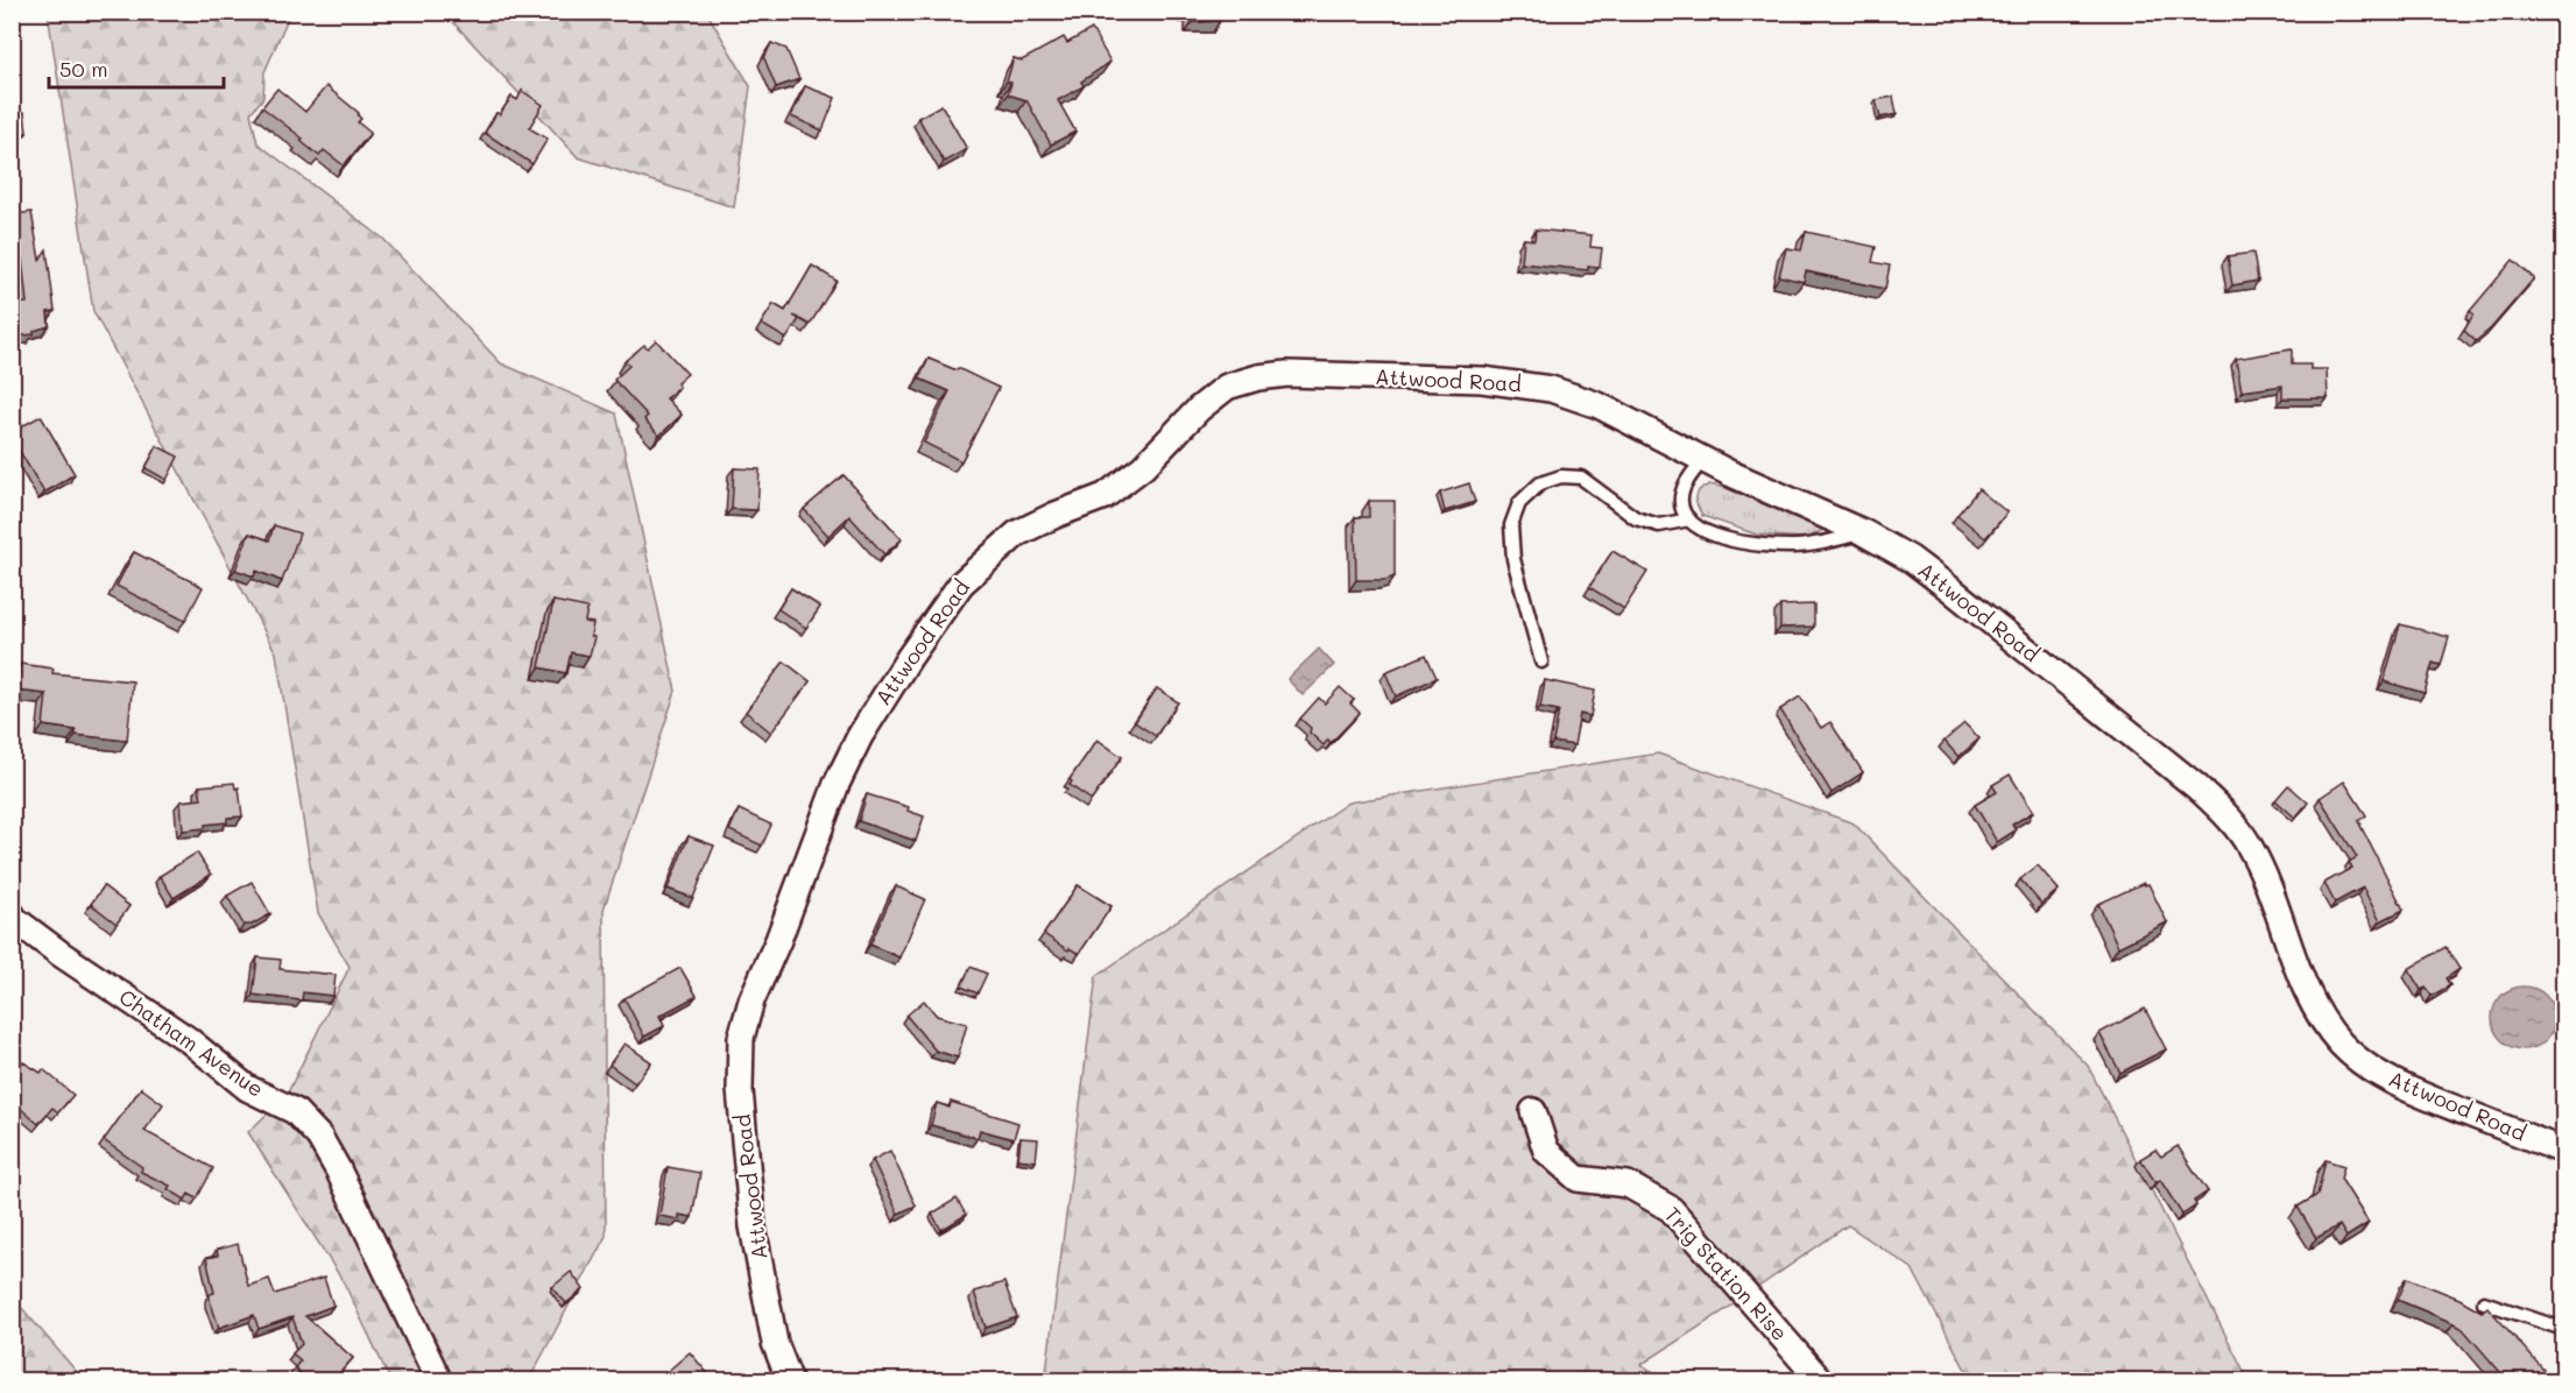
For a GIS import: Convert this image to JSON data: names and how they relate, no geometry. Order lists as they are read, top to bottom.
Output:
{
  "streets": {
    "street": ["Attwood Road", "Chatham Avenue", "Trig Station Rise"]
  },
  "scale_bar": "50 m"
}
